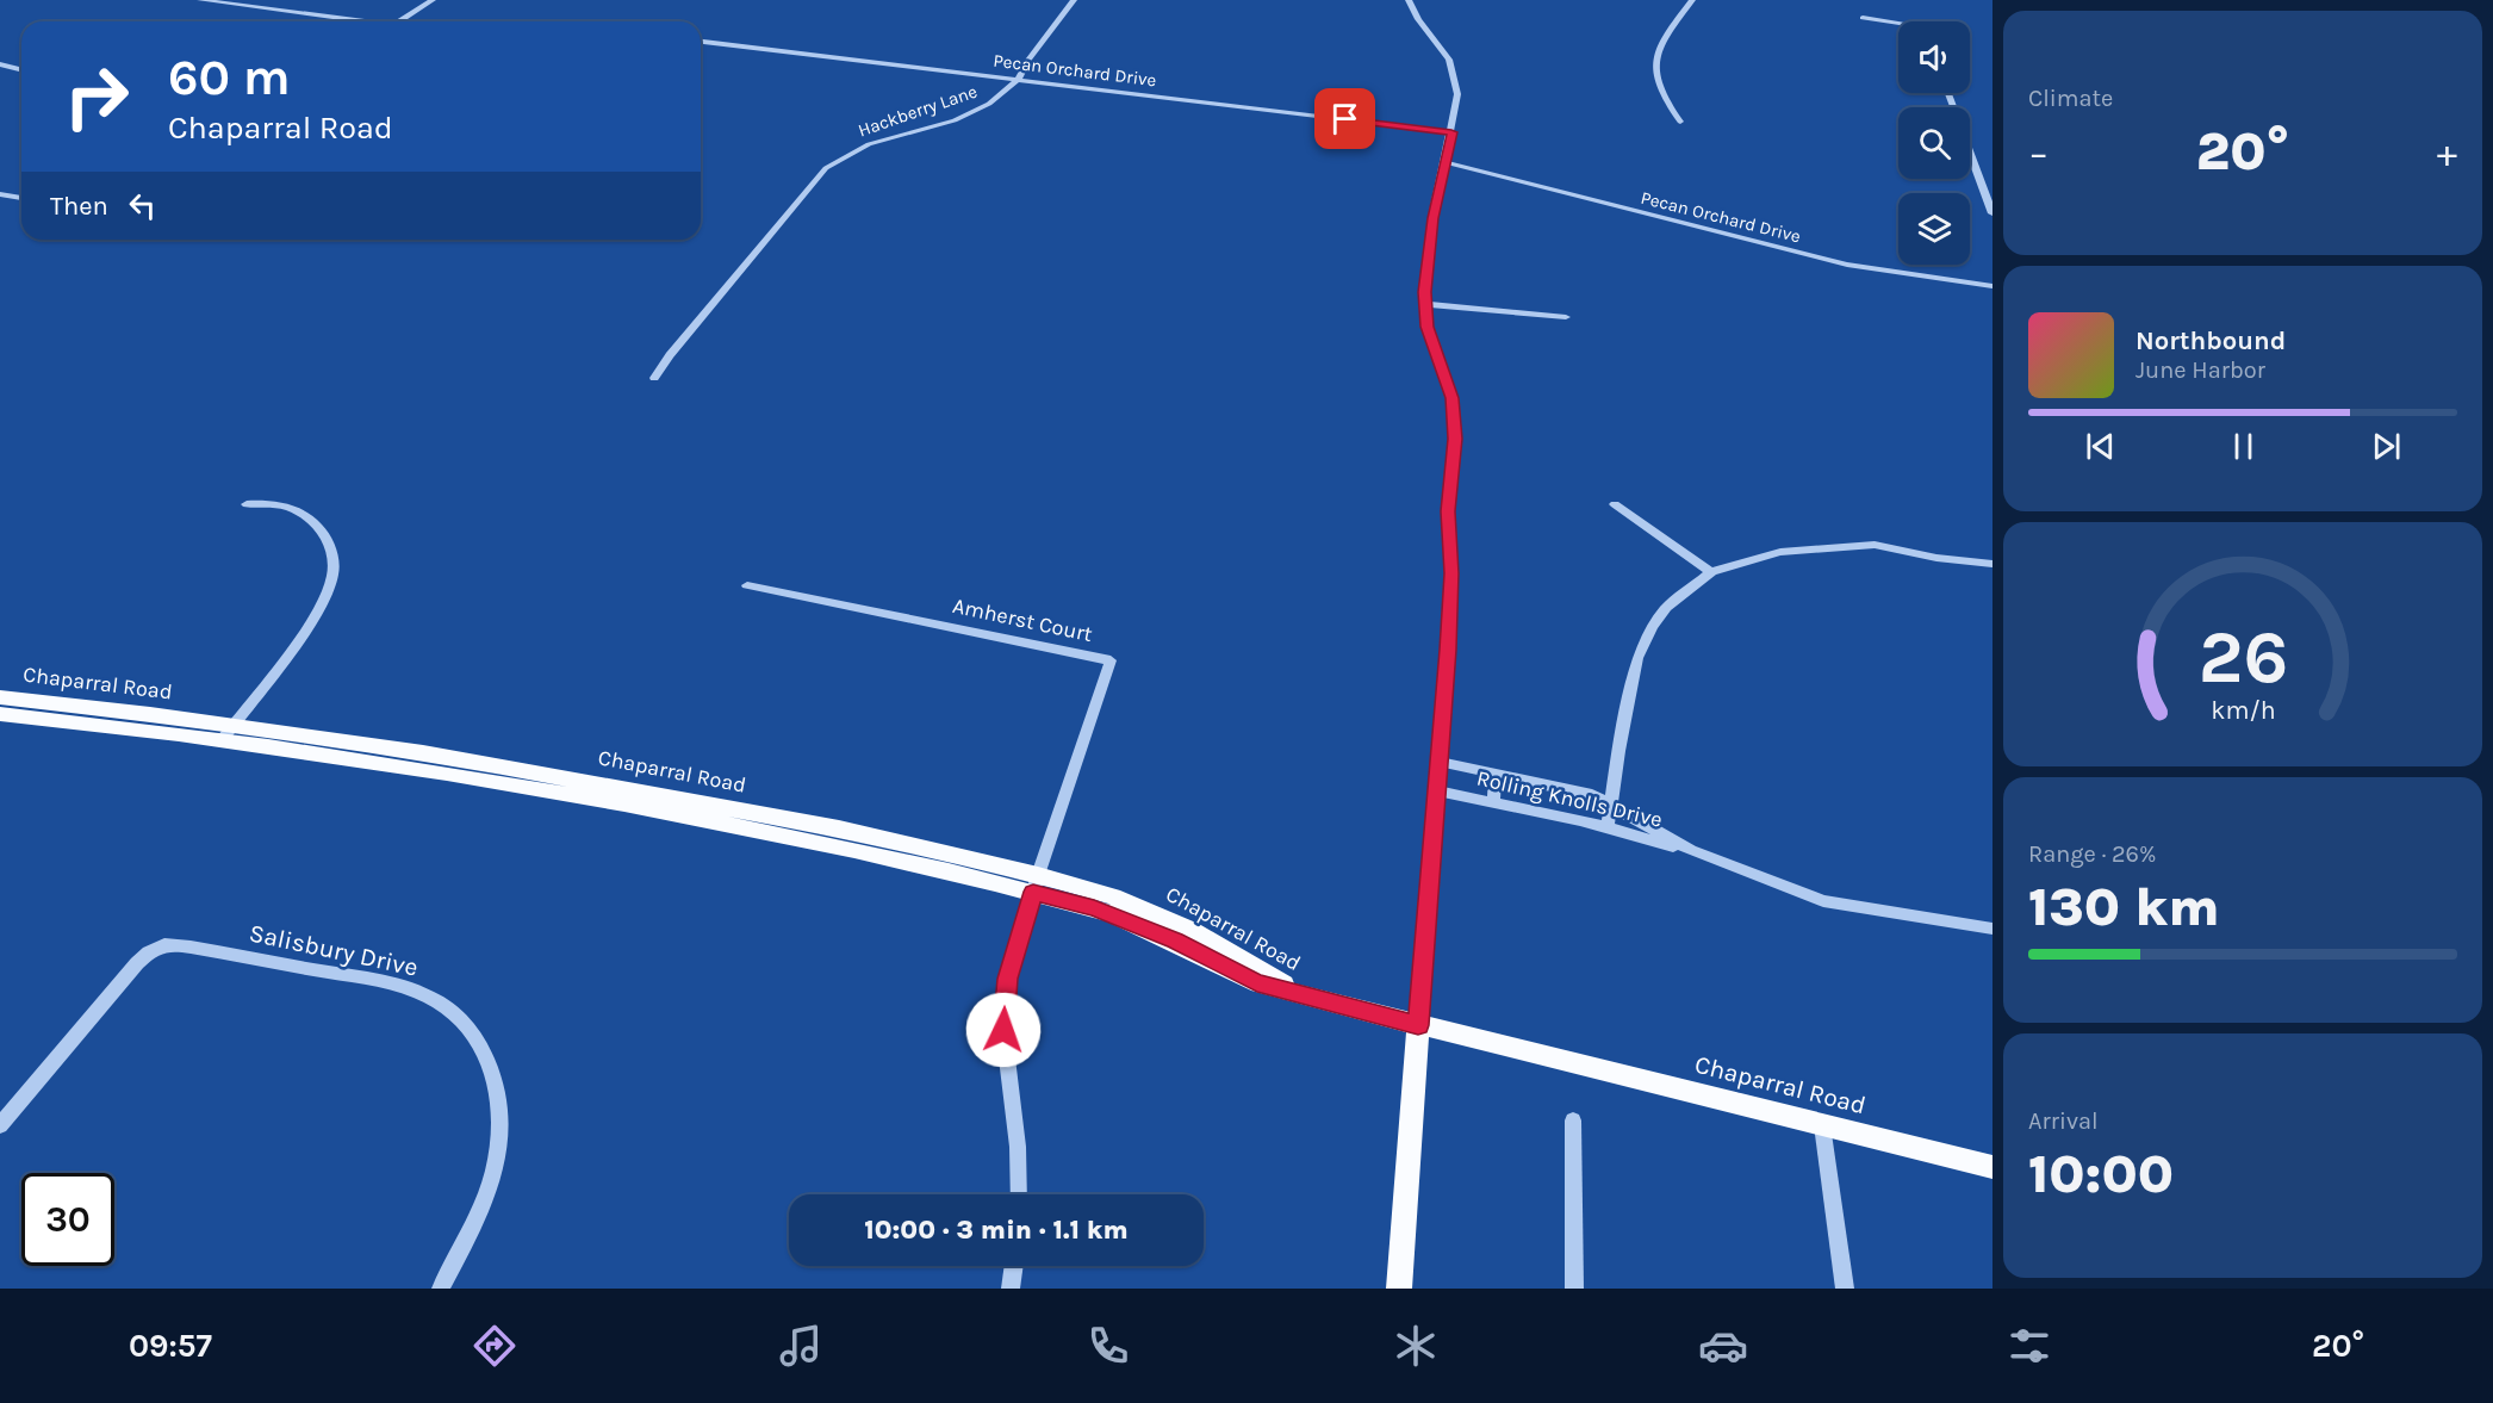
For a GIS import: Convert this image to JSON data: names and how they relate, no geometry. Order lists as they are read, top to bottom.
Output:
{
  "streets": {
    "main road": ["Chaparral Road"],
    "street": [
      "Pecan Orchard Drive",
      "Hackberry Lane",
      "Amherst Court",
      "Rolling Knolls Drive",
      "Salisbury Drive"
    ]
  },
  "crossings": [
    ["Pecan Orchard Drive", "Hackberry Lane"],
    ["Amherst Court", "Chaparral Road"]
  ],
  "page": {
    "tile": [
      "Climate",
      ["Range · 26%", "130 km"],
      ["Arrival", "10:00"]
    ],
    "turn": ["60 m", "Chaparral Road"],
    "heat": ["−", "20°", "+"],
    "then": "Then",
    "song": ["Northbound", "June Harbor"],
    "limit": "30",
    "trip": "10:00 · 3 min · 1.1 km",
    "tabs": ["09:57", "20°"],
    "gauge": ["26", "km/h"]
  }
}
